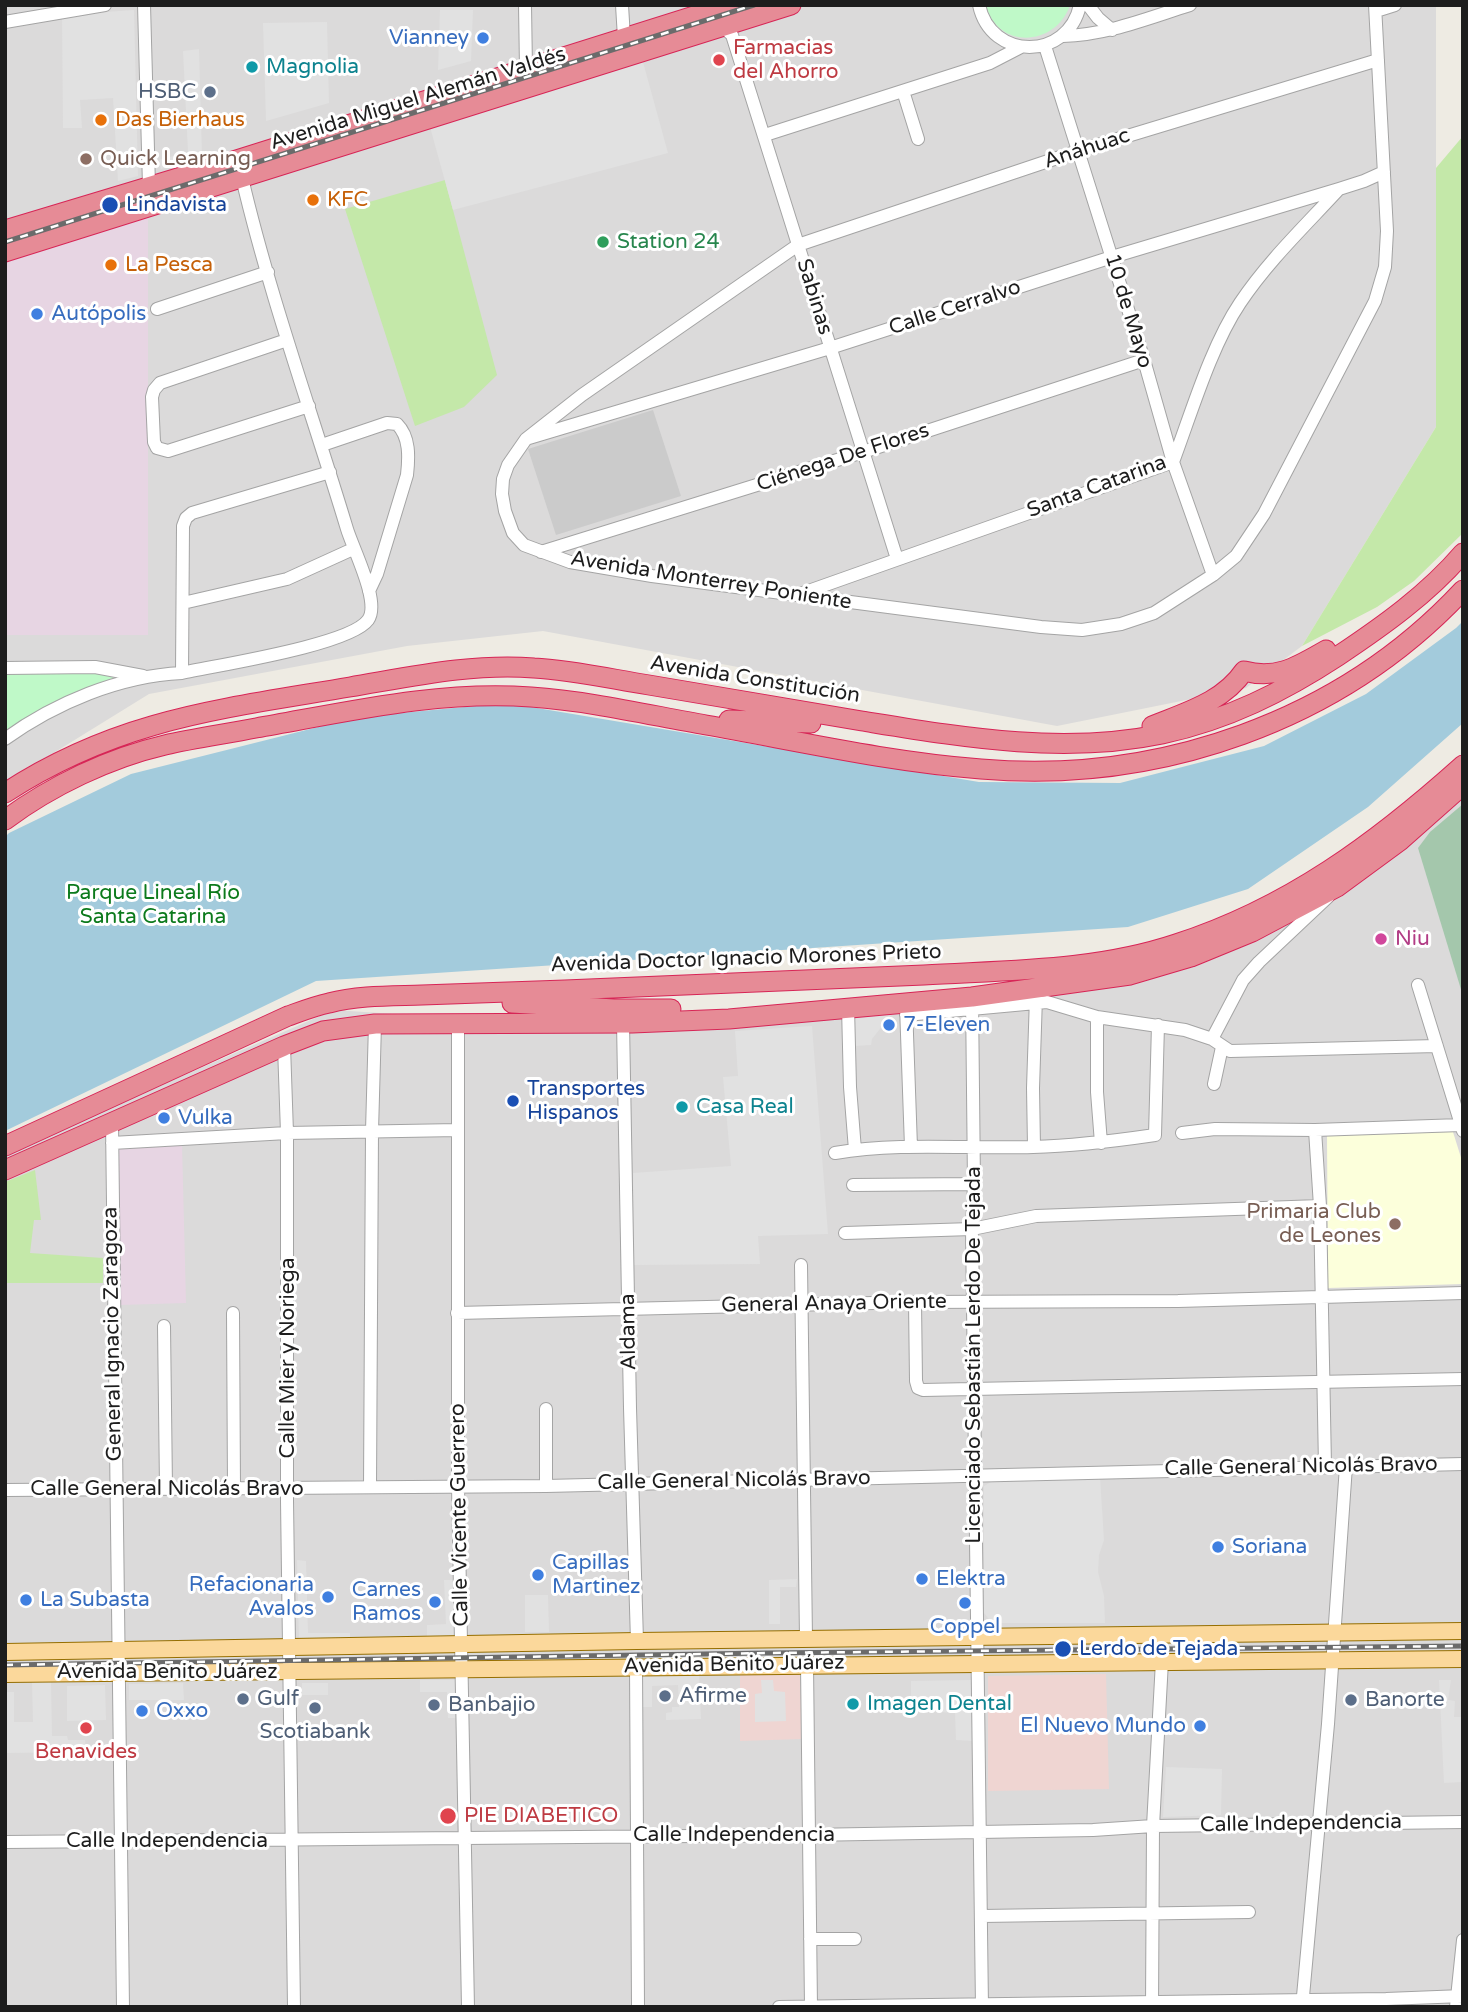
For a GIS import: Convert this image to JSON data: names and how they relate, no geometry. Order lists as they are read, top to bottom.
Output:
{
  "streets": {
    "highway": ["Avenida Miguel Alemán Valdés", "Avenida Constitución", "Avenida Doctor Ignacio Morones Prieto"],
    "main road": ["Avenida Benito Juárez"],
    "street": [
      "Anáhuac",
      "Sabinas",
      "Calle Cerralvo",
      "10 de Mayo",
      "Ciénega De Flores",
      "Santa Catarina",
      "Avenida Monterrey Poniente",
      "General Anaya Oriente",
      "Aldama",
      "General Ignacio Zaragoza",
      "Licenciado Sebastián Lerdo De Tejada",
      "Calle Mier y Noriega",
      "Calle General Nicolás Bravo",
      "Calle Vicente Guerrero",
      "Calle Independencia"
    ]
  },
  "crossings": [
    ["Avenida Miguel Alemán Valdés", "Sabinas"],
    ["Anáhuac", "Sabinas"],
    ["Anáhuac", "10 de Mayo"],
    ["Anáhuac", "Avenida Monterrey Poniente"],
    ["Sabinas", "Calle Cerralvo"],
    ["Sabinas", "Ciénega De Flores"],
    ["Sabinas", "Santa Catarina"],
    ["Sabinas", "Avenida Monterrey Poniente"],
    ["Calle Cerralvo", "10 de Mayo"],
    ["Calle Cerralvo", "Santa Catarina"],
    ["Calle Cerralvo", "Avenida Monterrey Poniente"],
    ["10 de Mayo", "Ciénega De Flores"],
    ["10 de Mayo", "Santa Catarina"],
    ["10 de Mayo", "Avenida Monterrey Poniente"],
    ["Ciénega De Flores", "Avenida Monterrey Poniente"],
    ["Santa Catarina", "Avenida Monterrey Poniente"],
    ["General Anaya Oriente", "Aldama"],
    ["General Anaya Oriente", "Licenciado Sebastián Lerdo De Tejada"],
    ["General Anaya Oriente", "Calle Vicente Guerrero"],
    ["Aldama", "Calle General Nicolás Bravo"],
    ["Aldama", "Avenida Benito Juárez"],
    ["General Ignacio Zaragoza", "Calle General Nicolás Bravo"],
    ["General Ignacio Zaragoza", "Avenida Benito Juárez"],
    ["General Ignacio Zaragoza", "Calle Independencia"],
    ["Licenciado Sebastián Lerdo De Tejada", "Calle General Nicolás Bravo"],
    ["Licenciado Sebastián Lerdo De Tejada", "Avenida Benito Juárez"],
    ["Licenciado Sebastián Lerdo De Tejada", "Calle Independencia"],
    ["Calle Mier y Noriega", "Calle General Nicolás Bravo"],
    ["Calle Mier y Noriega", "Avenida Benito Juárez"],
    ["Calle Mier y Noriega", "Calle Independencia"],
    ["Calle General Nicolás Bravo", "Calle Vicente Guerrero"],
    ["Calle Vicente Guerrero", "Avenida Benito Juárez"],
    ["Calle Vicente Guerrero", "Calle Independencia"]
  ],
  "parks": ["Parque Lineal Río Santa Catarina"],
  "places": [
    "Vianney",
    "Farmacias del Ahorro",
    "Magnolia",
    "HSBC",
    "Das Bierhaus",
    "Quick Learning",
    "KFC",
    "Lindavista",
    "Station 24",
    "La Pesca",
    "Autópolis",
    "Niu",
    "7-Eleven",
    "Transportes Hispanos",
    "Casa Real",
    "Vulka",
    "Primaria Club de Leones",
    "Soriana",
    "Capillas Martinez",
    "Elektra",
    "Refacionaria Avalos",
    "La Subasta",
    "Carnes Ramos",
    "Coppel",
    "Lerdo de Tejada",
    "Afirme",
    "Gulf",
    "Banorte",
    "Imagen Dental",
    "Banbajio",
    "Scotiabank",
    "Oxxo",
    "El Nuevo Mundo",
    "Benavides",
    "PIE DIABETICO"
  ]
}
